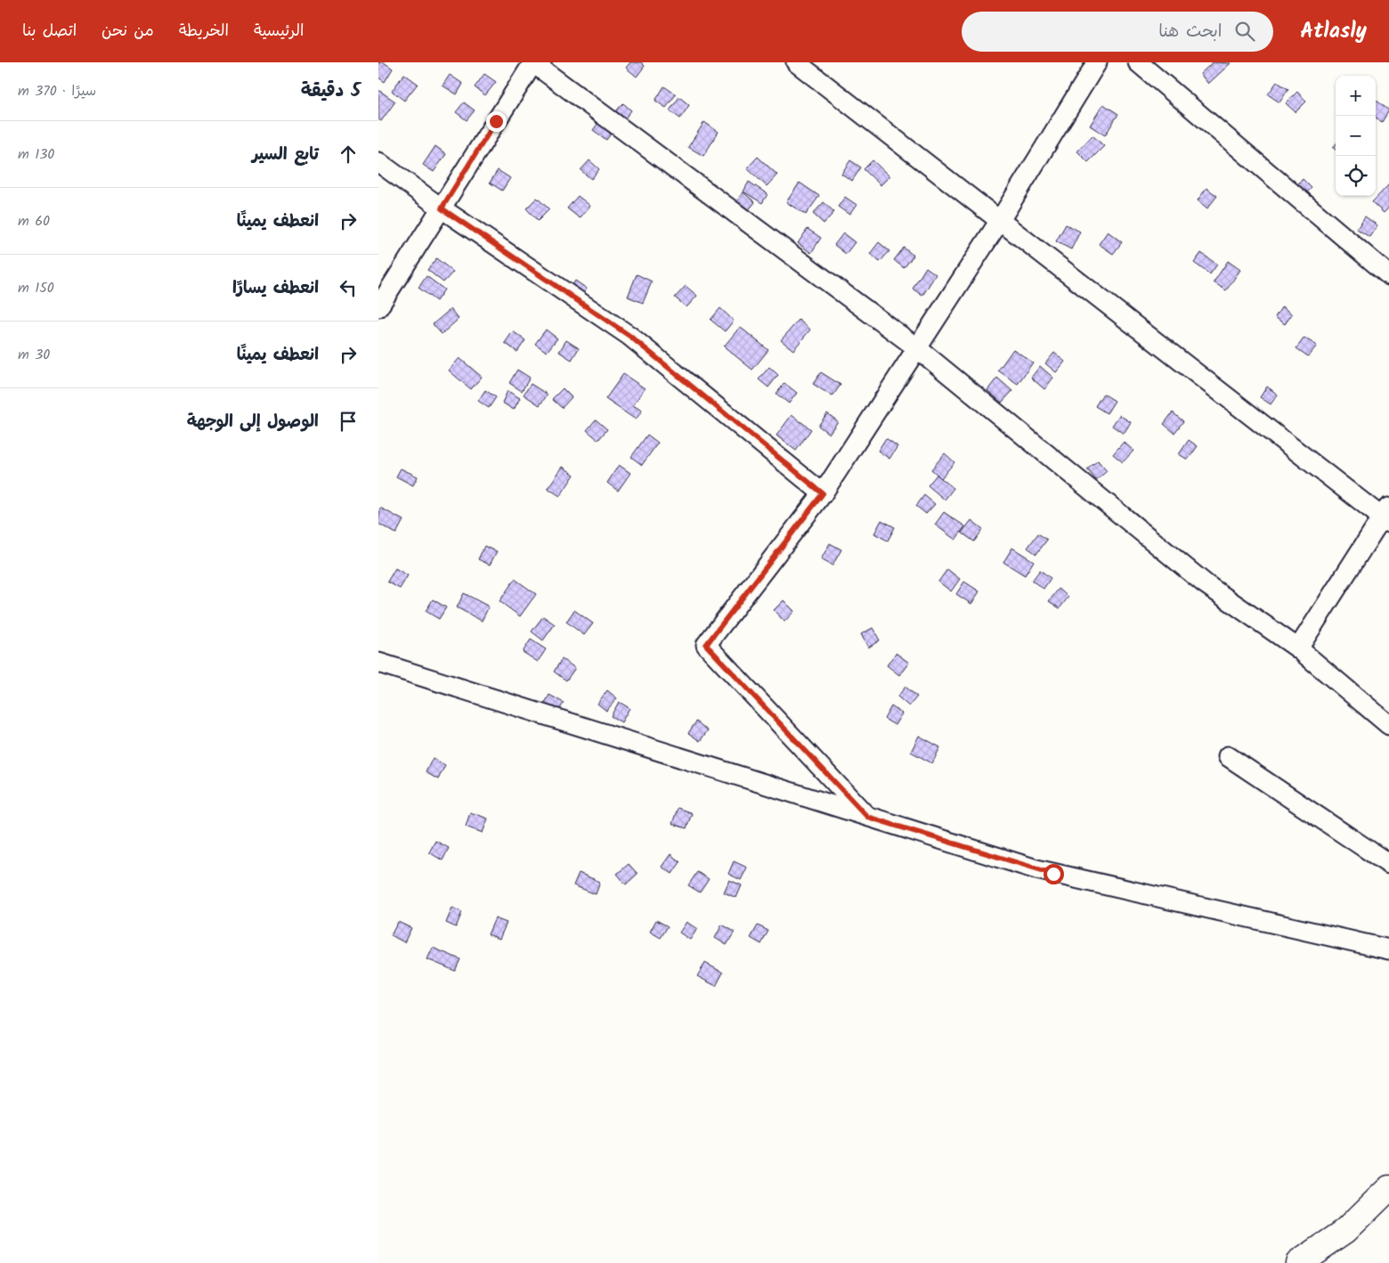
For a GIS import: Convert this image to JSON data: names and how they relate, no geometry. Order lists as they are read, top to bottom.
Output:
{
  "page": {
    "header": "Atlasly",
    "search": "ابحث هنا",
    "nav": [
      "الرئيسية",
      "الخريطة",
      "من نحن",
      "اتصل بنا"
    ],
    "heading": ["5 دقيقة", "سيرًا · 370 m"],
    "map_buttons": ["+", "−"],
    "list": [
      ["تابع السير", "130 m"],
      ["انعطف يمينًا", "60 m"],
      ["انعطف يسارًا", "150 m"],
      ["انعطف يمينًا", "30 m"],
      "الوصول إلى الوجهة"
    ]
  }
}
